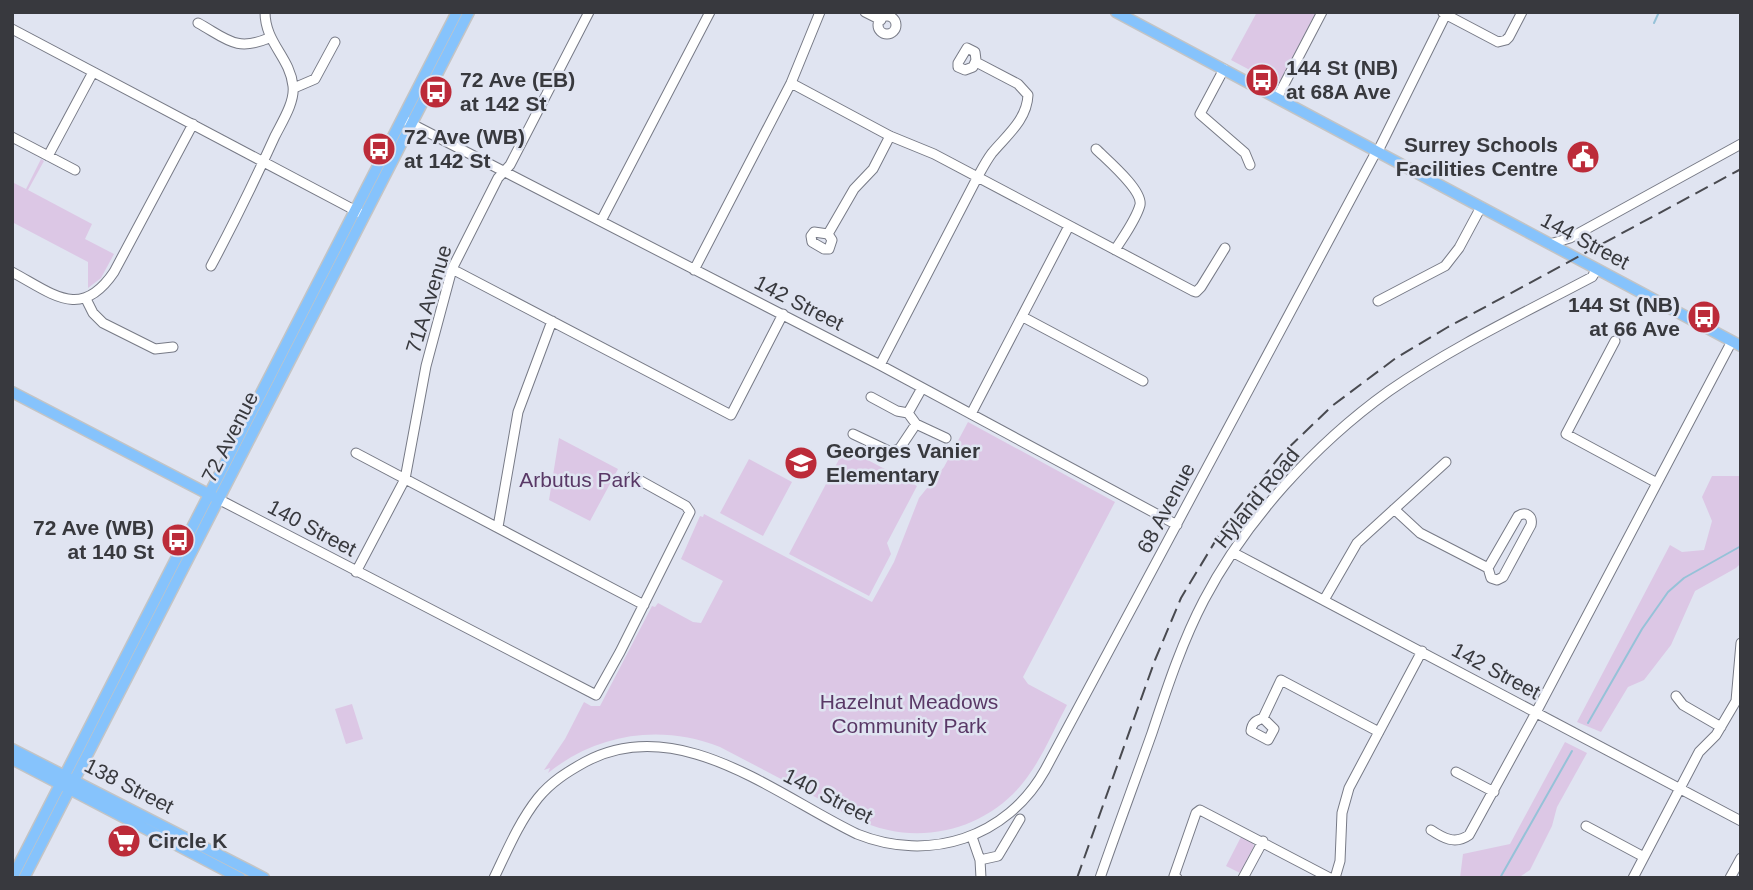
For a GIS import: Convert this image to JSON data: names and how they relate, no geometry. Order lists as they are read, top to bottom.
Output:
{
  "streets": {
    "main road": [
      "144 Street",
      "72 Avenue",
      "140 Street",
      "138 Street"
    ],
    "street": [
      "71A Avenue",
      "142 Street",
      "Hyland Road",
      "68 Avenue"
    ]
  },
  "crossings": [
    ["144 Street", "Hyland Road"],
    ["144 Street", "68 Avenue"],
    ["71A Avenue", "142 Street"],
    ["71A Avenue", "140 Street"],
    ["142 Street", "72 Avenue"],
    ["142 Street", "Hyland Road"],
    ["142 Street", "68 Avenue"],
    ["72 Avenue", "140 Street"],
    ["72 Avenue", "138 Street"],
    ["68 Avenue", "140 Street"]
  ],
  "parks": ["Arbutus Park", "Hazelnut Meadows Community Park"],
  "places": {
    "bus stop": [
      "144 St (NB) at 68A Ave",
      "72 Ave (EB) at 142 St",
      "72 Ave (WB) at 142 St",
      "144 St (NB) at 66 Ave",
      "72 Ave (WB) at 140 St"
    ],
    "public building": ["Surrey Schools Facilities Centre"],
    "school or university": ["Georges Vanier Elementary"],
    "supermarket": ["Circle K"]
  }
}
